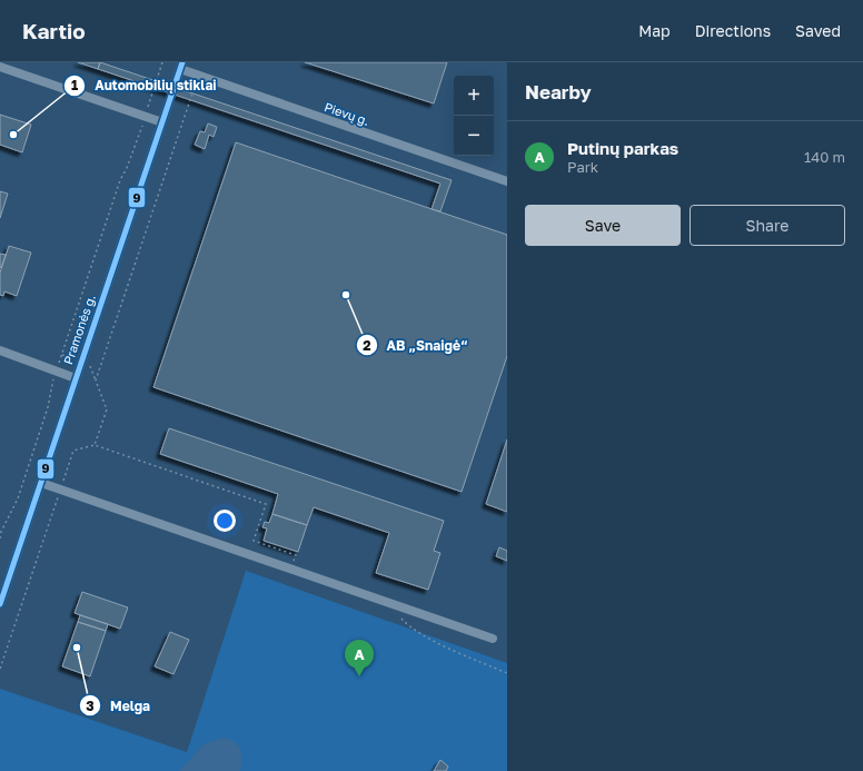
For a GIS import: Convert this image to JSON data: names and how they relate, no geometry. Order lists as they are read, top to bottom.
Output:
{
  "streets": {
    "street": ["Pievų g.", "Pramonės g."]
  },
  "crossings": [
    ["Pievų g.", "Pramonės g."]
  ],
  "places": ["Automobilių stiklai", "AB „Snaigė“", "Melga"],
  "lines": ["transit line 9"],
  "page": {
    "header": "Kartio",
    "nav": ["Map", "Directions", "Saved"],
    "heading": "Nearby",
    "map_buttons": ["+", "−"],
    "list": [
      {
        "mark": "A",
        "name": "Putinų parkas",
        "note": "Park",
        "value": "140 m"
      }
    ],
    "buttons": ["Save", "Share"],
    "pins": "A"
  }
}
